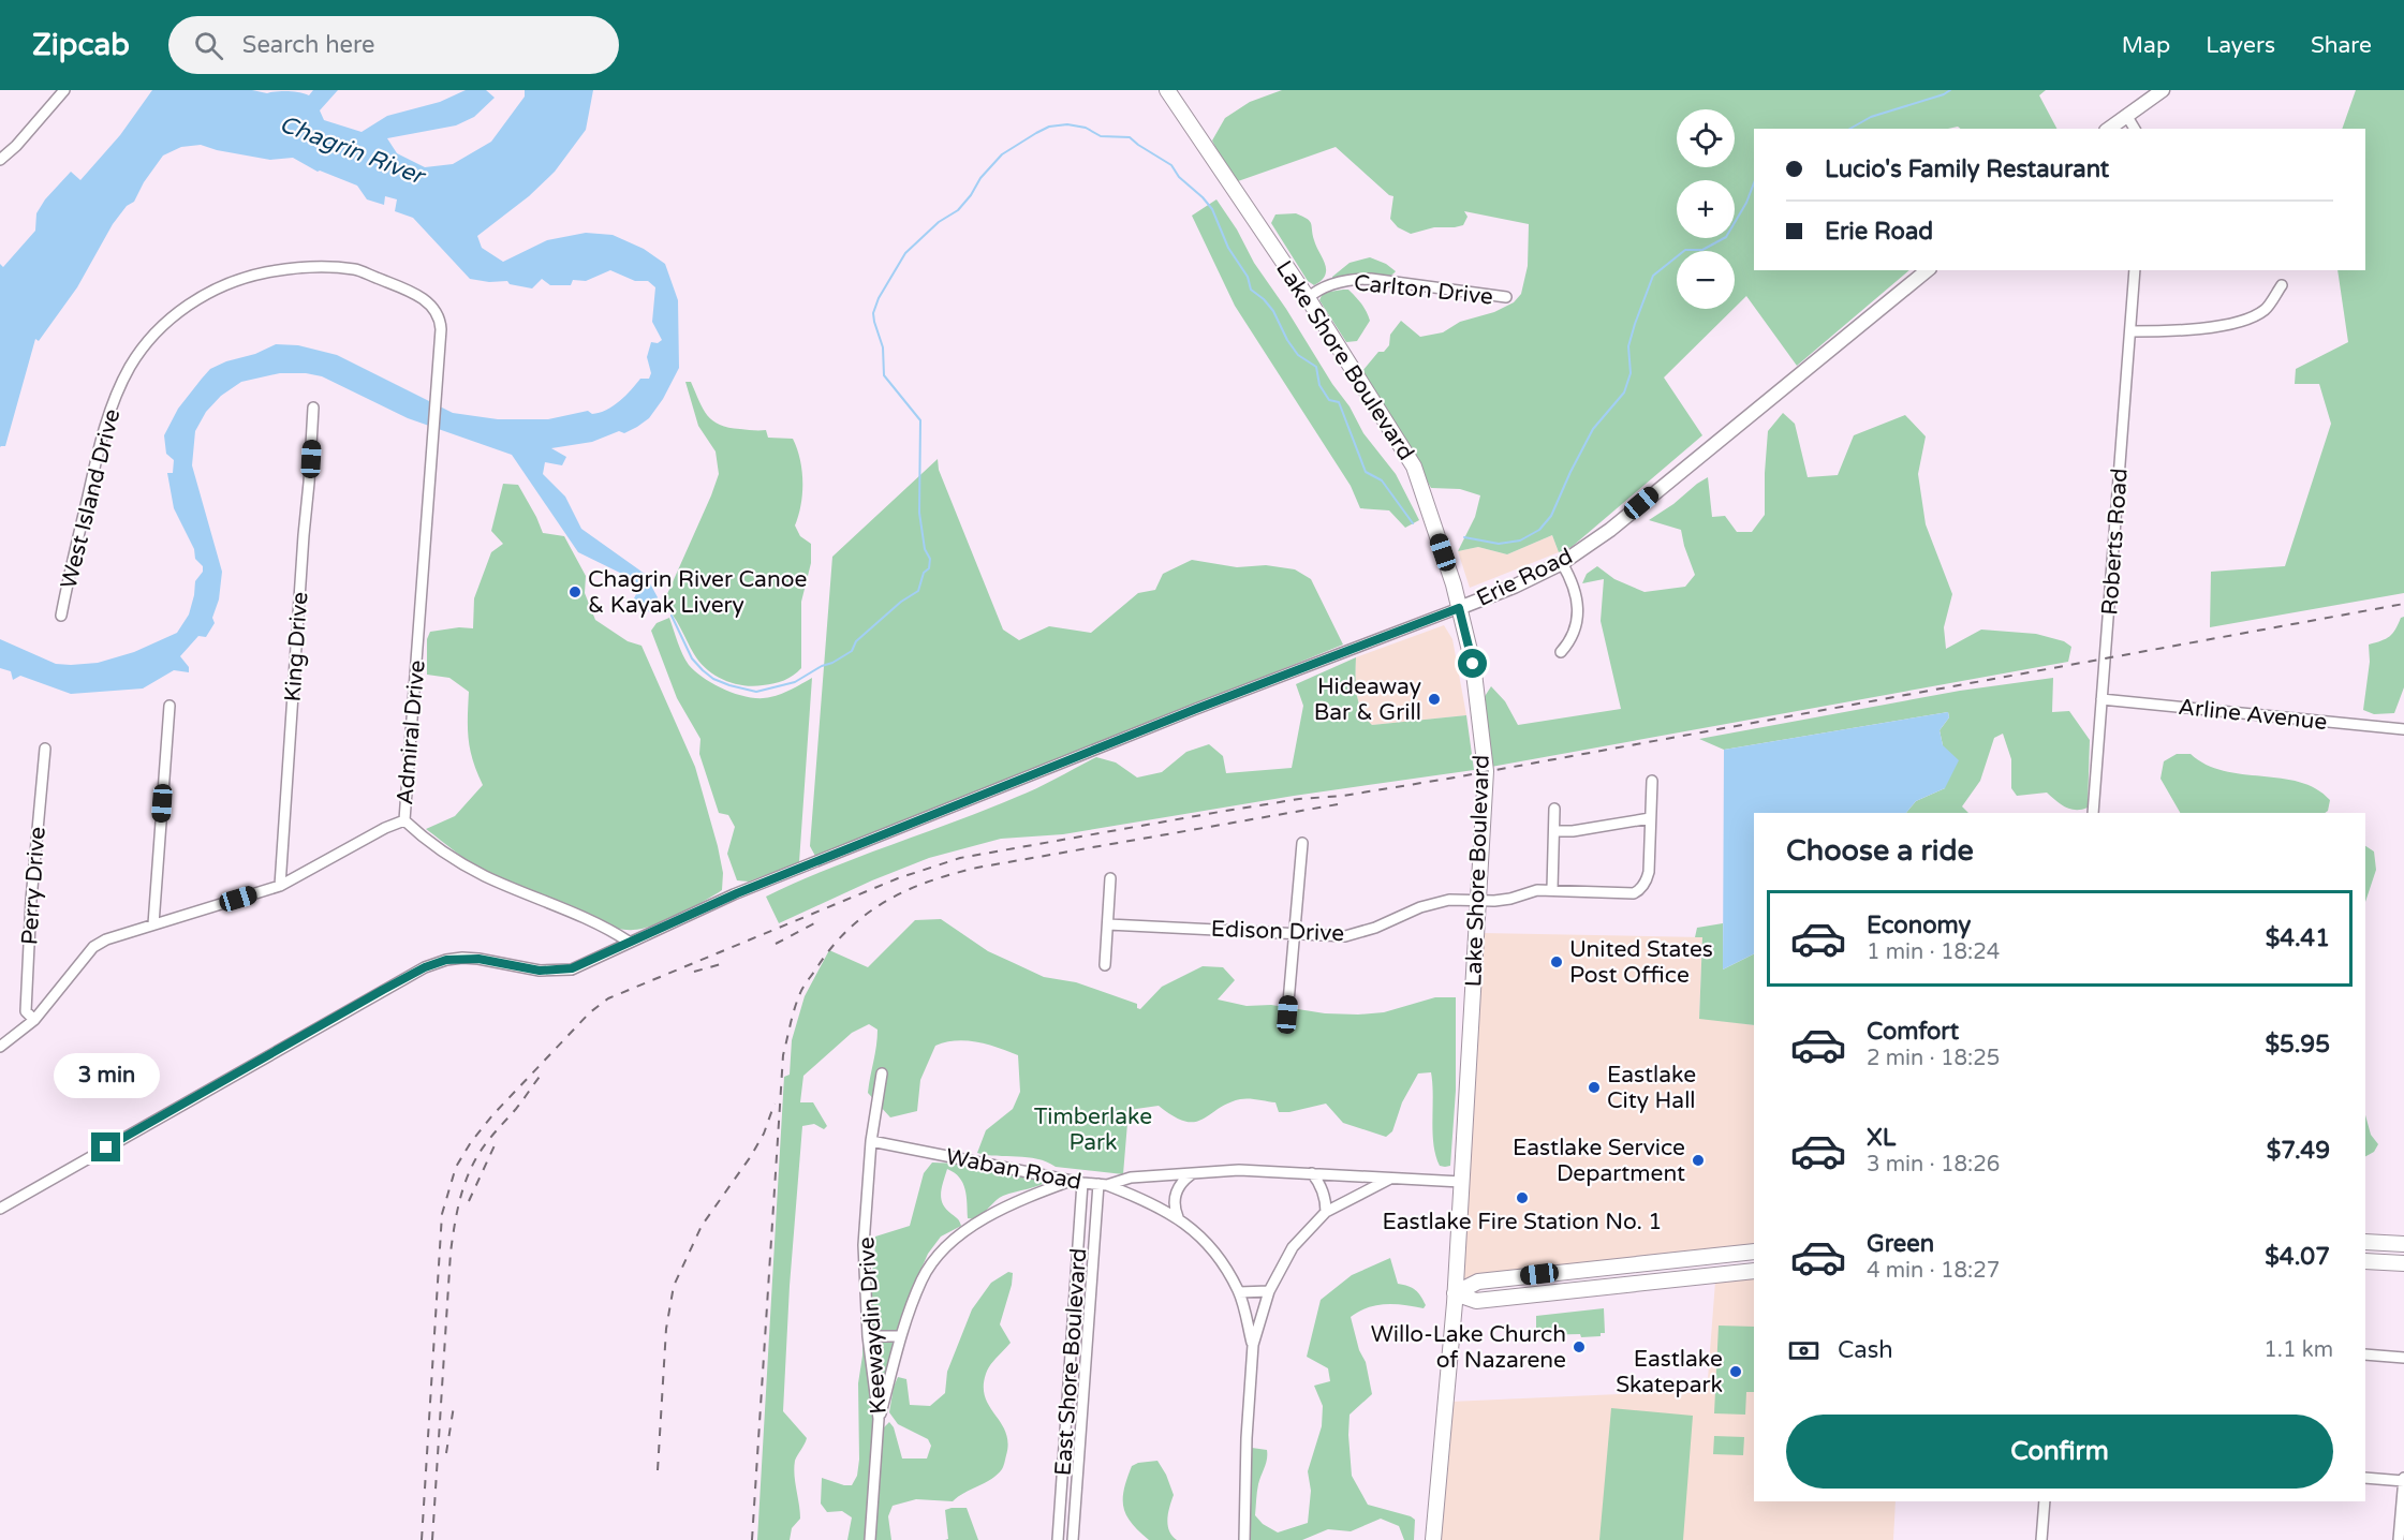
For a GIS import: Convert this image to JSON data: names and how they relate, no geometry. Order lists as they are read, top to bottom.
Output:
{
  "streets": {
    "main road": ["Lake Shore Boulevard"],
    "street": [
      "Carlton Drive",
      "West Island Drive",
      "Roberts Road",
      "Erie Road",
      "King Drive",
      "Arline Avenue",
      "Admiral Drive",
      "Perry Drive",
      "Edison Drive",
      "Waban Road",
      "Keewaydin Drive",
      "East Shore Boulevard"
    ]
  },
  "crossings": [
    ["Carlton Drive", "Lake Shore Boulevard"],
    ["Lake Shore Boulevard", "Erie Road"],
    ["Lake Shore Boulevard", "Edison Drive"],
    ["Lake Shore Boulevard", "Waban Road"],
    ["West Island Drive", "Admiral Drive"],
    ["Roberts Road", "Arline Avenue"],
    ["King Drive", "Admiral Drive"],
    ["Admiral Drive", "Perry Drive"],
    ["Waban Road", "Keewaydin Drive"],
    ["Waban Road", "East Shore Boulevard"]
  ],
  "water": ["Chagrin River"],
  "parks": ["Timberlake Park"],
  "places": [
    "Chagrin River Canoe & Kayak Livery",
    "Hideaway Bar & Grill",
    "United States Post Office",
    "Eastlake City Hall",
    "Eastlake Service Department",
    "Eastlake Fire Station No. 1",
    "Willo-Lake Church of Nazarene",
    "Eastlake Skatepark"
  ],
  "page": {
    "header": "Zipcab",
    "search": "Search here",
    "nav": ["Map", "Layers", "Share"],
    "map_buttons": ["+", "−"],
    "banner": ["Lucio's Family Restaurant", "Erie Road"],
    "heading": "Choose a ride",
    "list": [
      {
        "name": "Economy",
        "note": "1 min · 18:24",
        "value": "$4.41"
      },
      {
        "name": "Comfort",
        "note": "2 min · 18:25",
        "value": "$5.95"
      },
      {
        "name": "XL",
        "note": "3 min · 18:26",
        "value": "$7.49"
      },
      {
        "name": "Green",
        "note": "4 min · 18:27",
        "value": "$4.07"
      }
    ],
    "bubble": "3 min",
    "pay": ["Cash", "1.1 km"],
    "buttons": "Confirm"
  }
}
